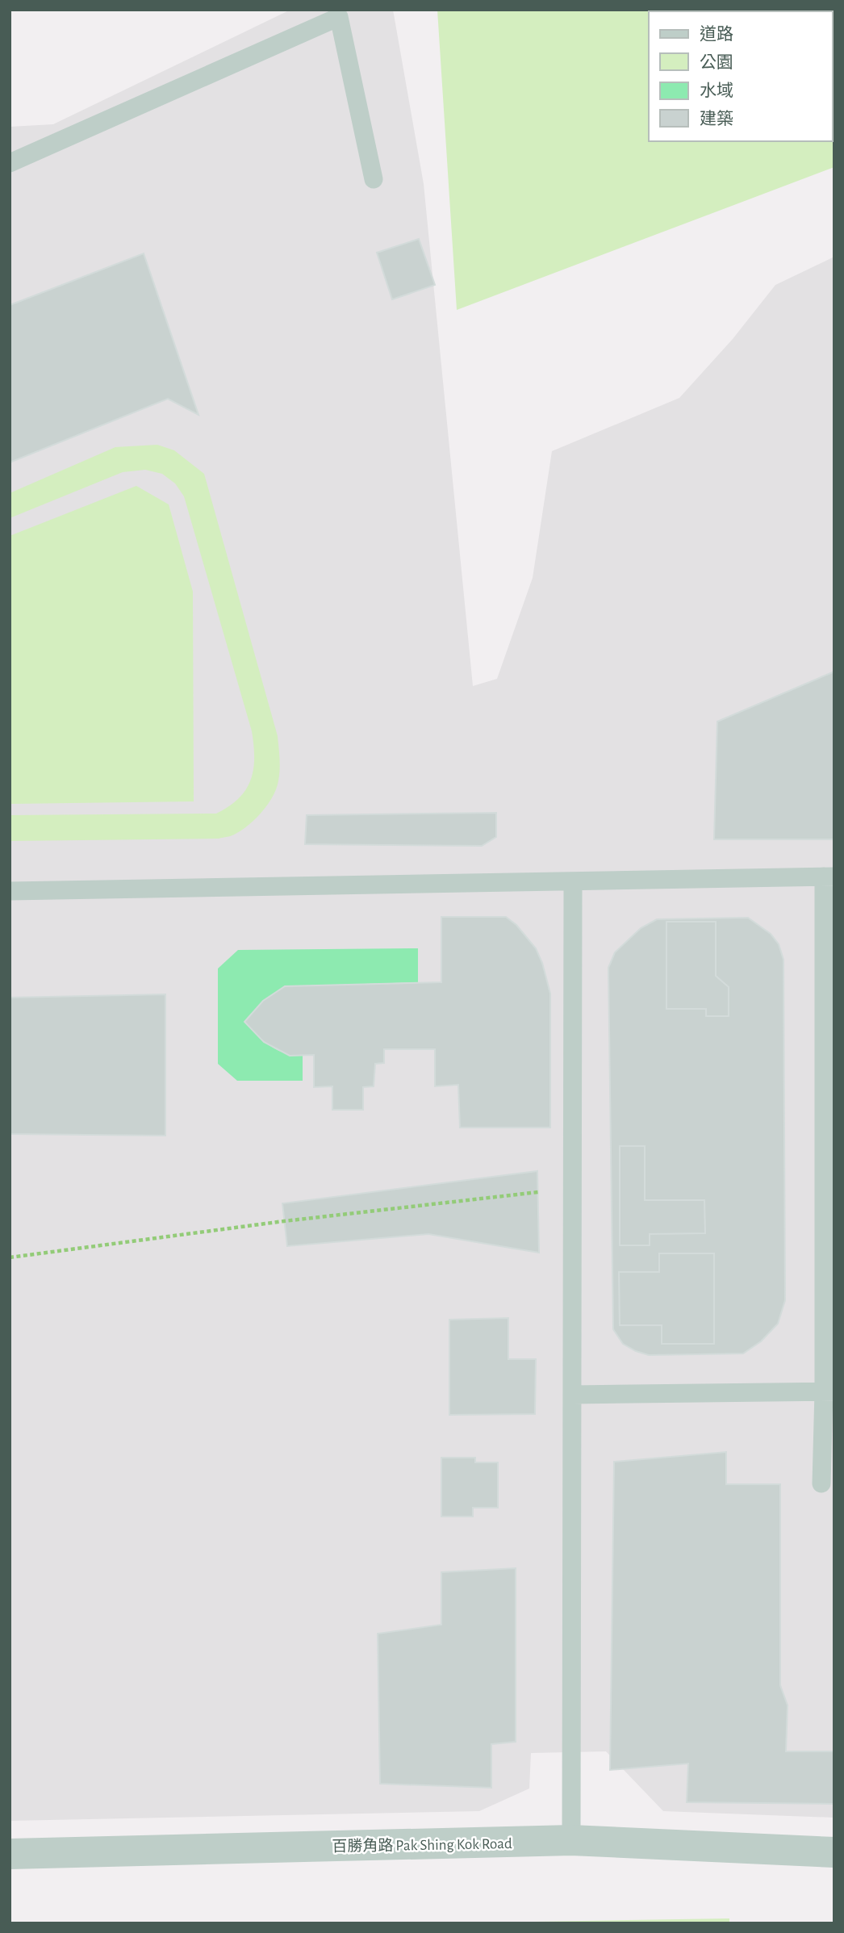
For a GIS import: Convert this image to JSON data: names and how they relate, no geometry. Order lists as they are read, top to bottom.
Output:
{
  "streets": {
    "street": ["百勝角路 Pak Shing Kok Road"]
  },
  "legend": [
    "道路",
    "公園",
    "水域",
    "建築"
  ]
}
